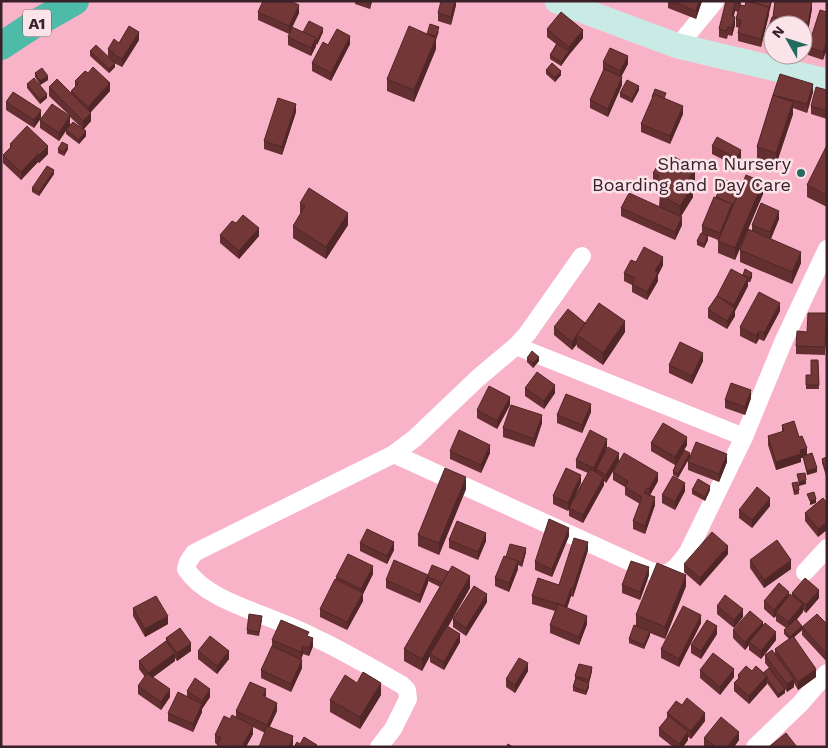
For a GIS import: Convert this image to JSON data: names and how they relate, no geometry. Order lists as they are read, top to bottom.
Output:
{
  "streets": {
    "highway": ["A1"]
  },
  "places": ["Shama Nursery Boarding and Day Care"],
  "north": "top left"
}
